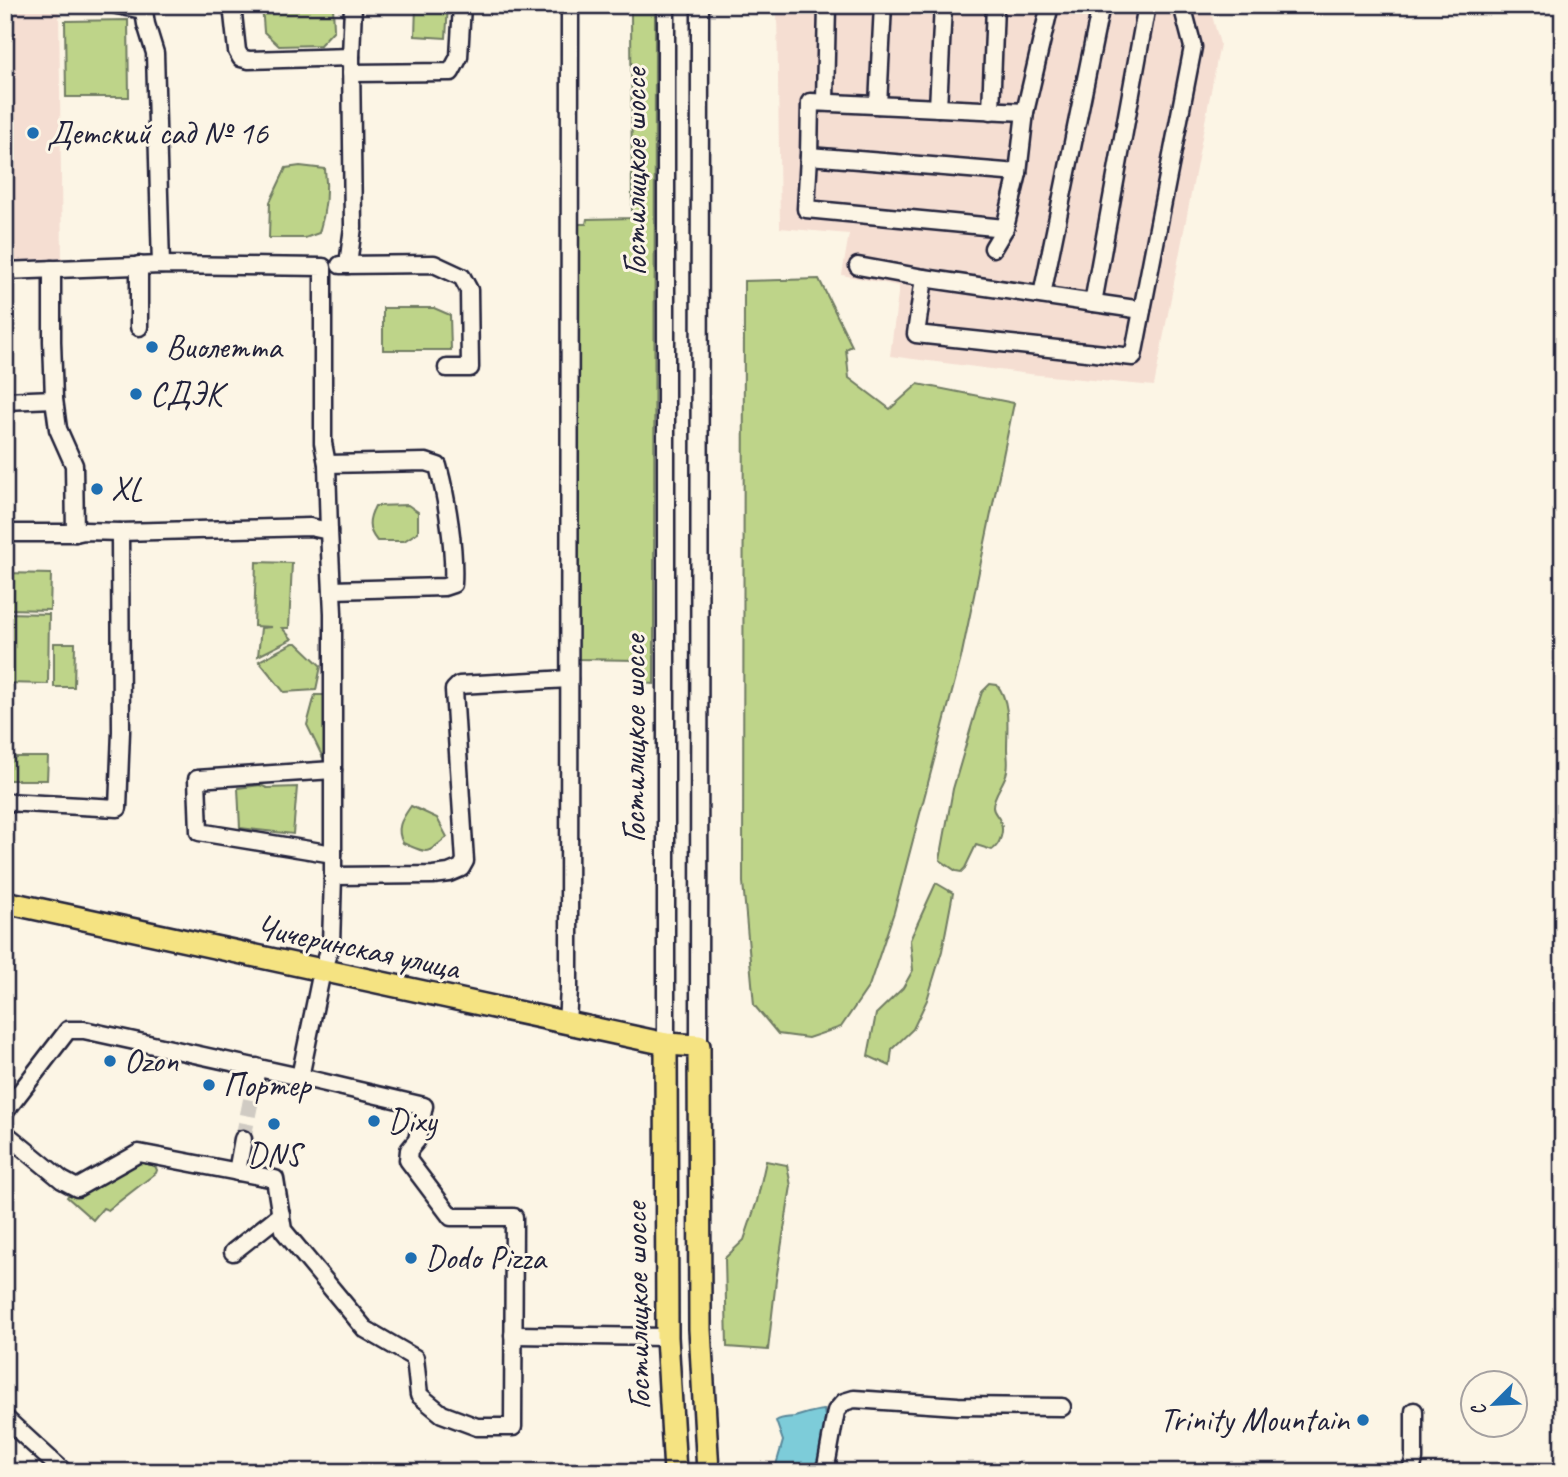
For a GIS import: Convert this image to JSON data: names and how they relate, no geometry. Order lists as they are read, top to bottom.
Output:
{
  "streets": {
    "main road": ["Гостилицкое шоссе", "Чичеринская улица"]
  },
  "crossings": [
    ["Гостилицкое шоссе", "Чичеринская улица"]
  ],
  "places": [
    "Детский сад № 16",
    "Виолетта",
    "СДЭК",
    "XL",
    "Ozon",
    "Портер",
    "Dixy",
    "DNS",
    "Dodo Pizza",
    "Trinity Mountain"
  ],
  "north": "bottom left"
}
